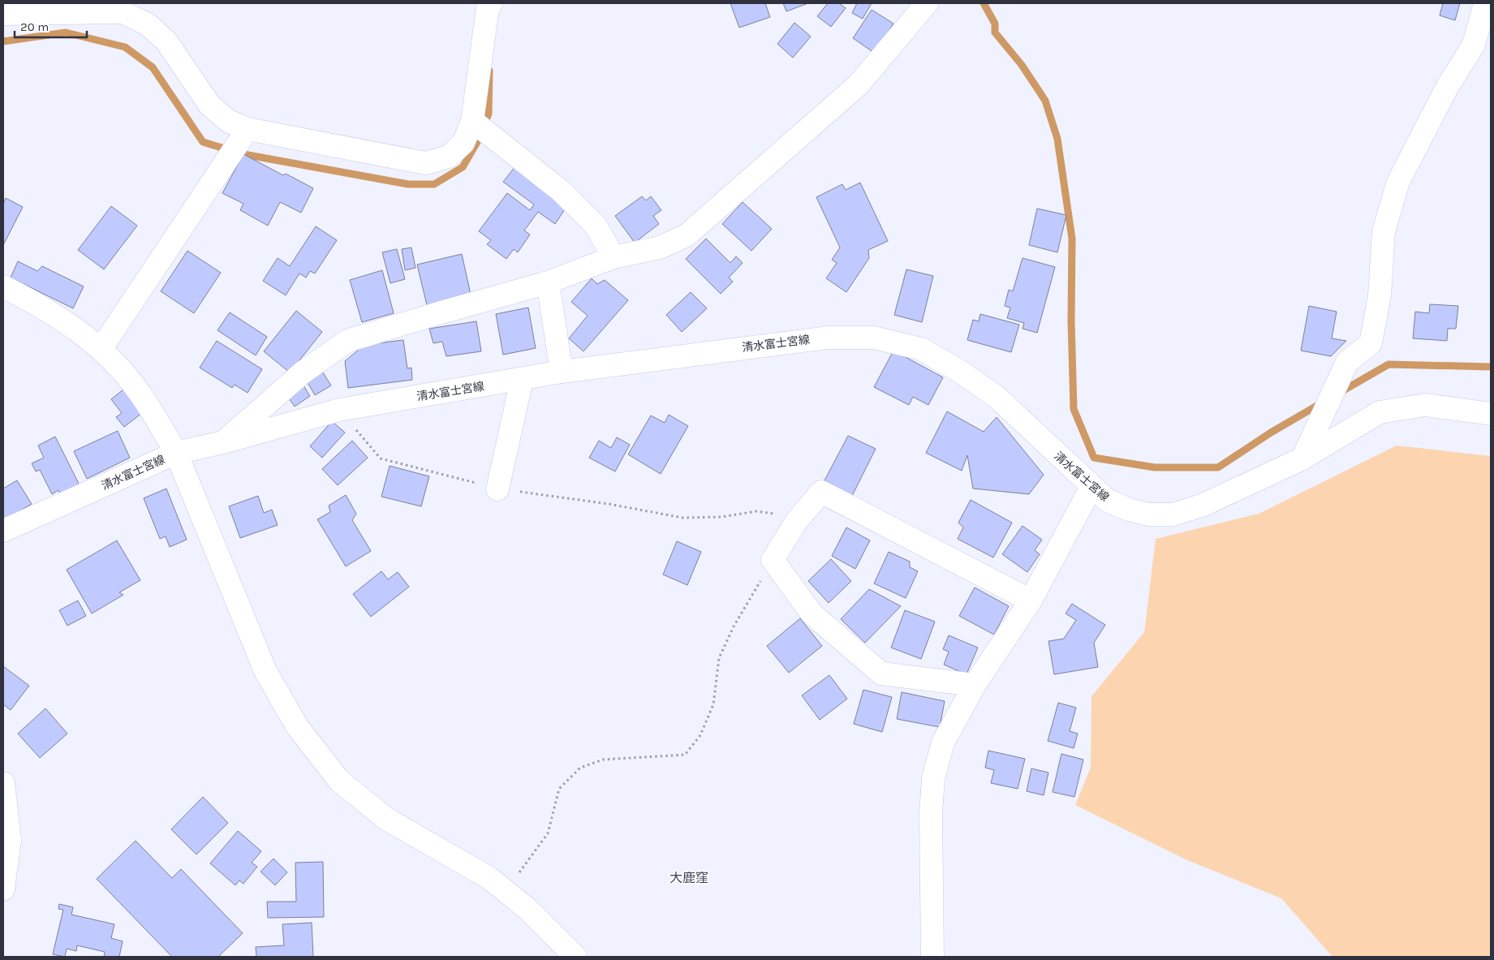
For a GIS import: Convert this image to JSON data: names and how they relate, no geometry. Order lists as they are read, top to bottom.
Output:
{
  "streets": {
    "street": ["清水富士宮線"]
  },
  "districts": ["大鹿窪"],
  "scale_bar": "20 m"
}
